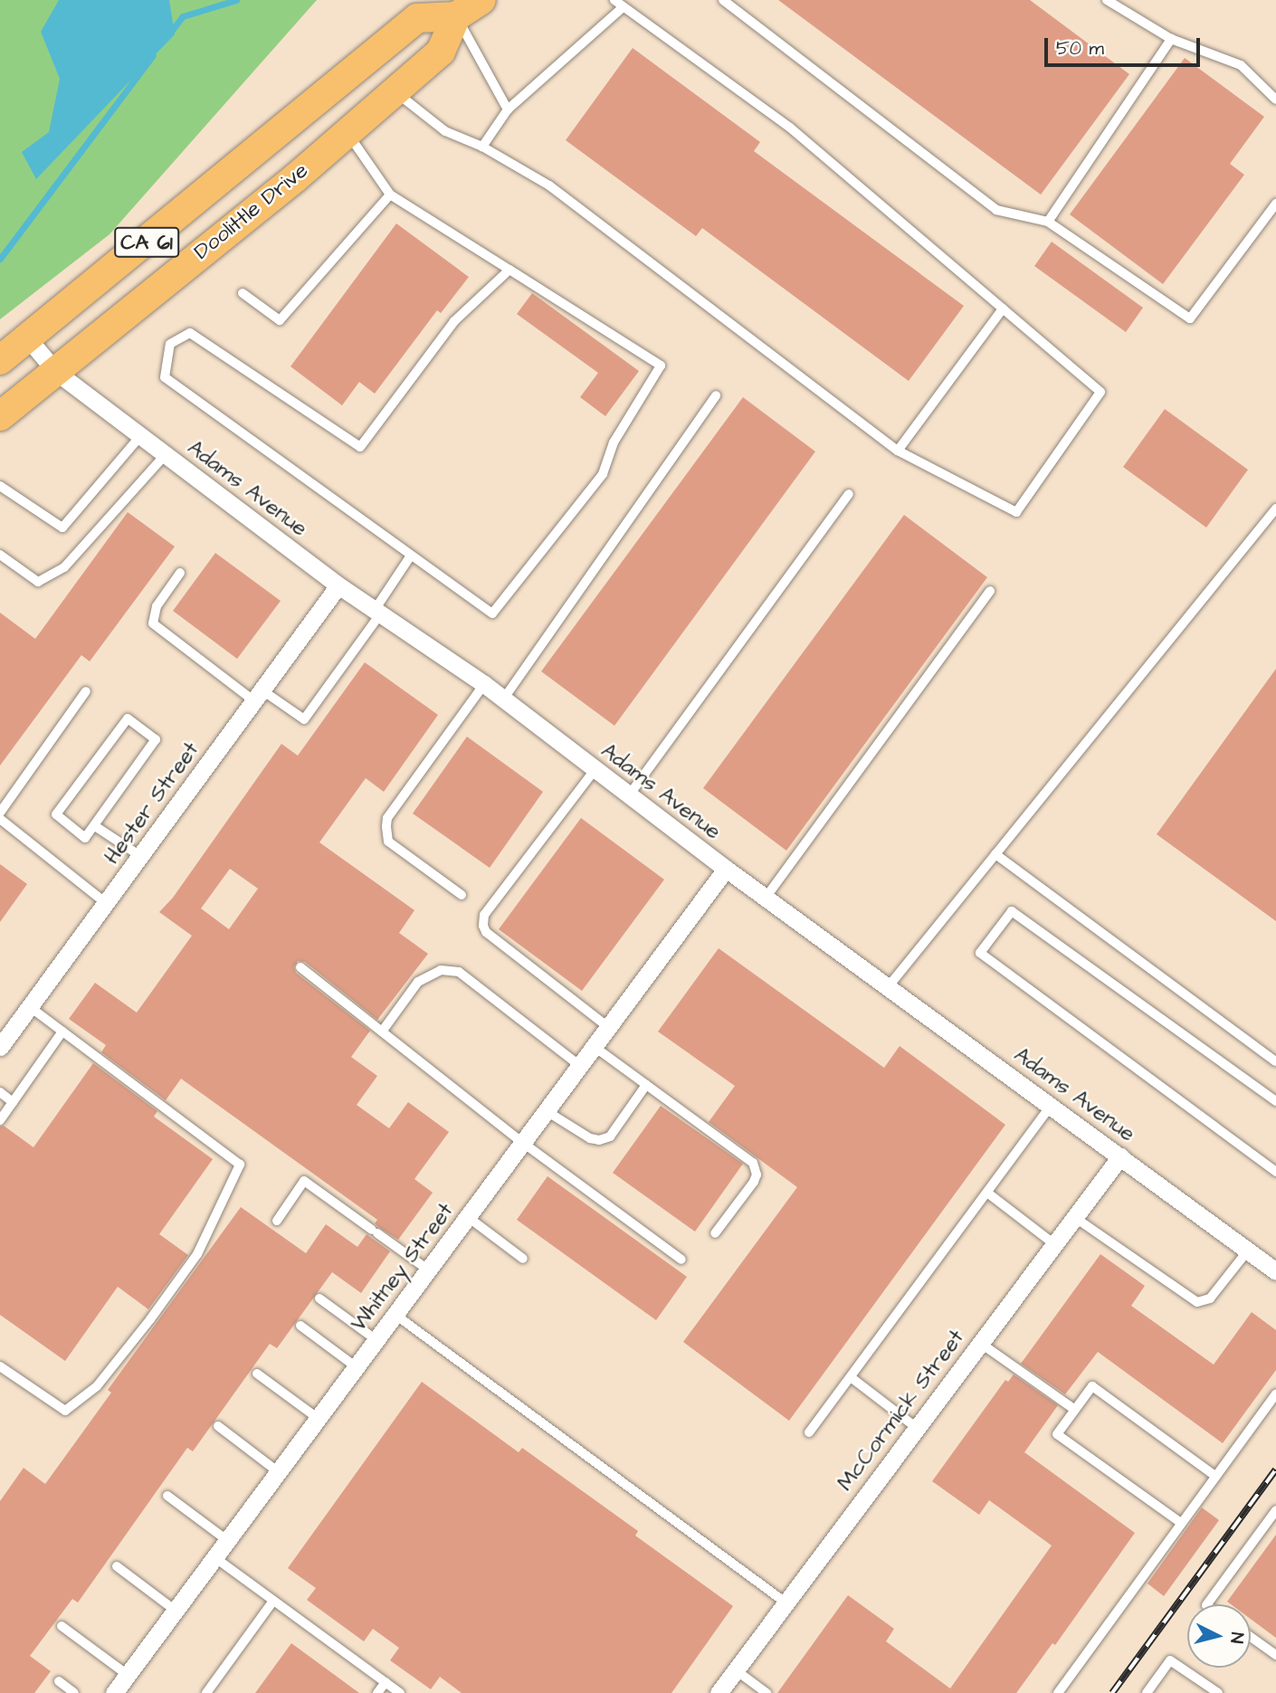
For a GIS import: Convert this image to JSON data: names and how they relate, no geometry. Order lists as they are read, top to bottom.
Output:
{
  "streets": {
    "main road": ["Doolittle Drive", "CA 61"],
    "street": [
      "Adams Avenue",
      "Hester Street",
      "Whitney Street",
      "McCormick Street"
    ]
  },
  "crossings": [
    ["Doolittle Drive", "Adams Avenue"],
    ["Adams Avenue", "Hester Street"],
    ["Adams Avenue", "Whitney Street"],
    ["Adams Avenue", "McCormick Street"]
  ],
  "scale_bar": "50 m",
  "north": "right"
}
